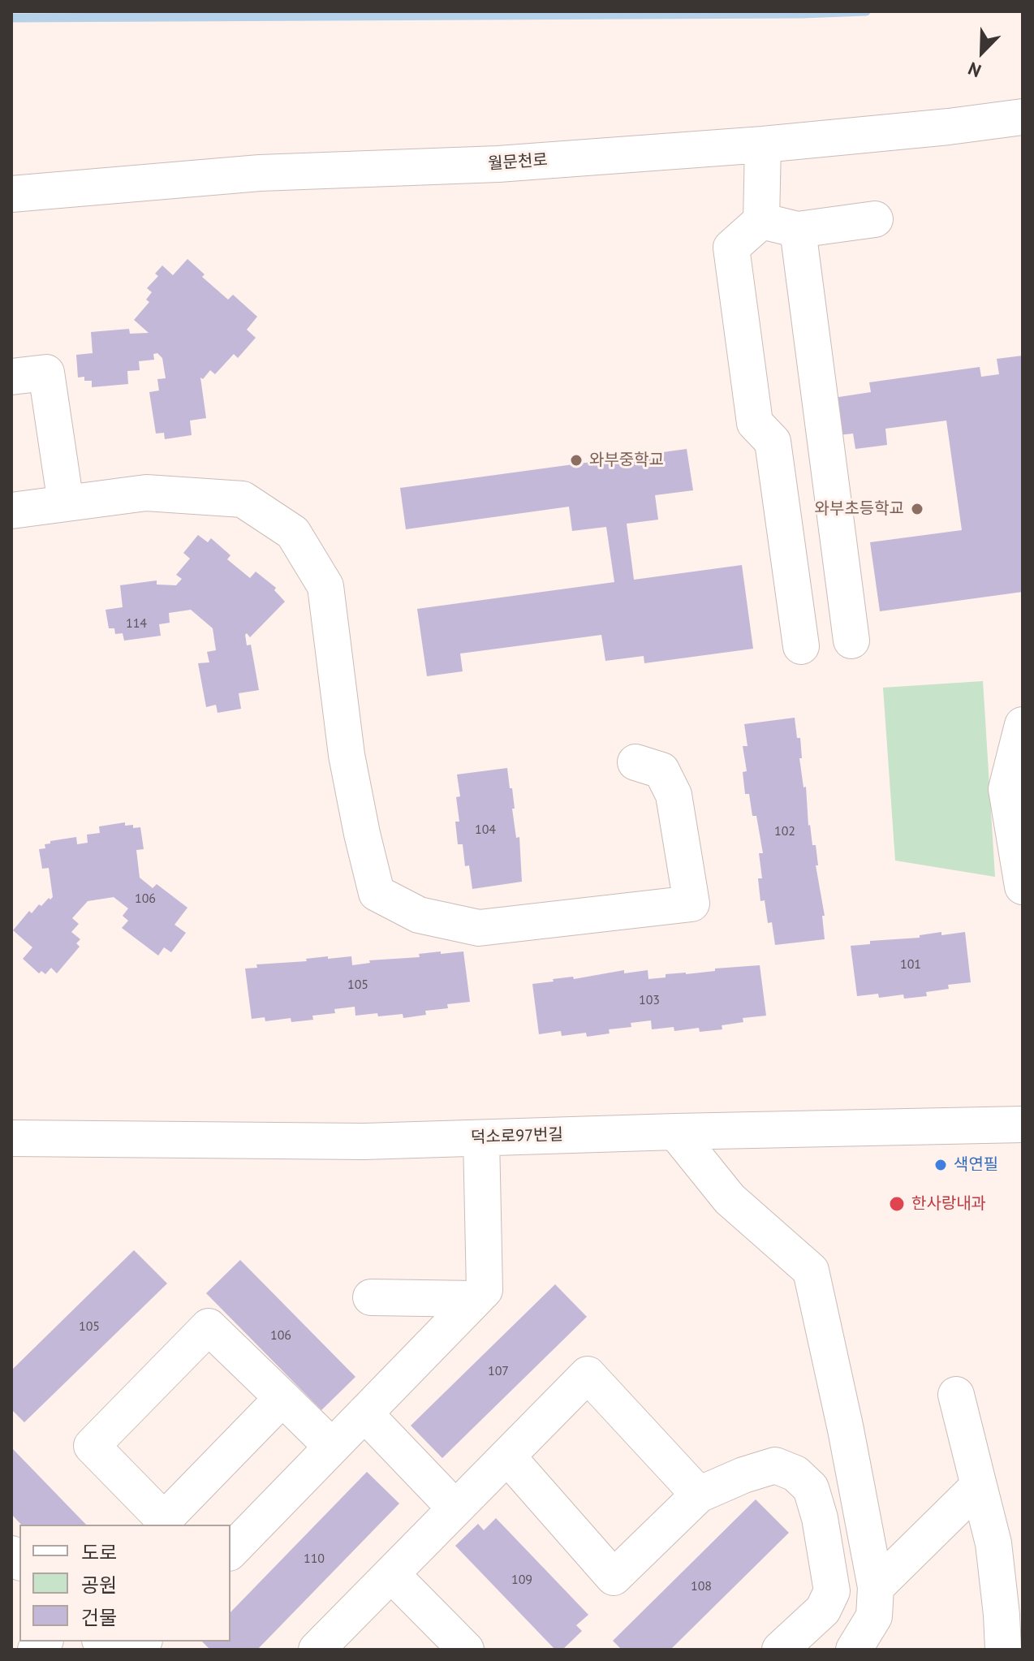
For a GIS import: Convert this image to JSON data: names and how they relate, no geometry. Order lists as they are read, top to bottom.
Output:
{
  "streets": {
    "street": ["월문천로", "덕소로97번길"]
  },
  "places": [
    "와부중학교",
    "와부초등학교",
    "색연필",
    "한사랑내과"
  ],
  "house_numbers": [
    "114",
    "104",
    "102",
    "106",
    "101",
    "105",
    "103",
    "105",
    "106",
    "107",
    "110",
    "109",
    "108"
  ],
  "legend": ["도로", "공원", "건물"],
  "north": "bottom left"
}
